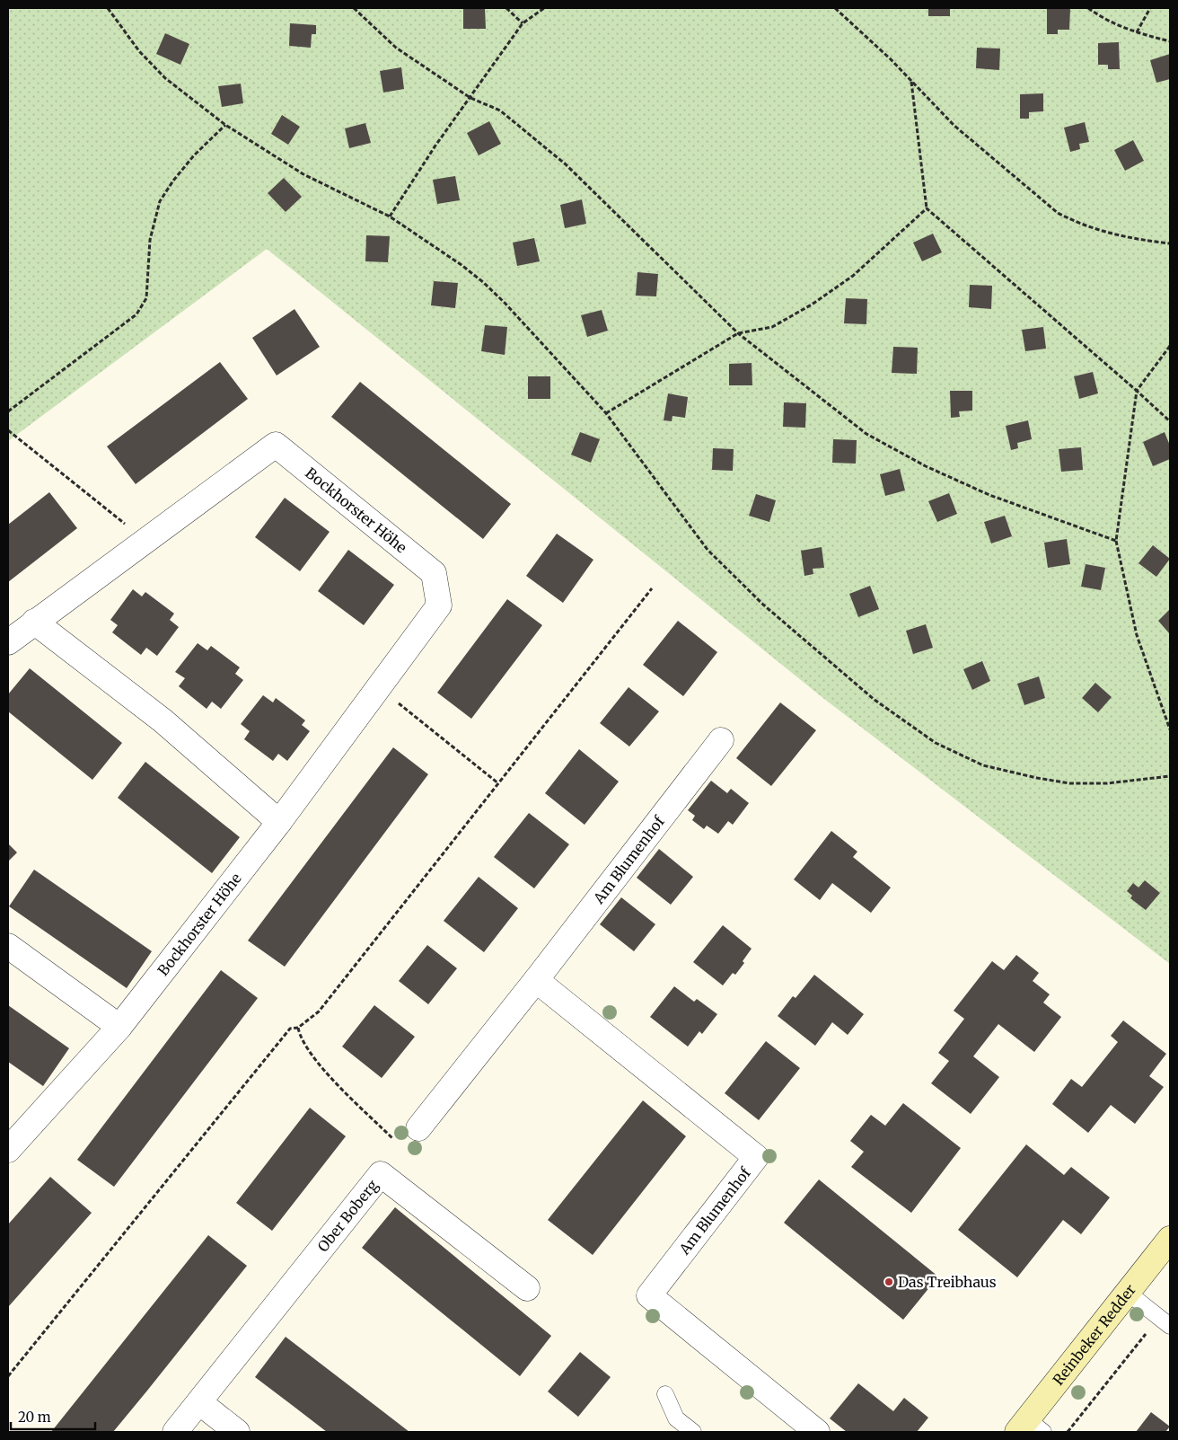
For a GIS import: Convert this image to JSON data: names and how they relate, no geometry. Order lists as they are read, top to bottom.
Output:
{
  "streets": {
    "main road": ["Reinbeker Redder"],
    "street": ["Bockhorster Höhe", "Am Blumenhof", "Ober Boberg"]
  },
  "places": ["Das Treibhaus"],
  "scale_bar": "20 m"
}
